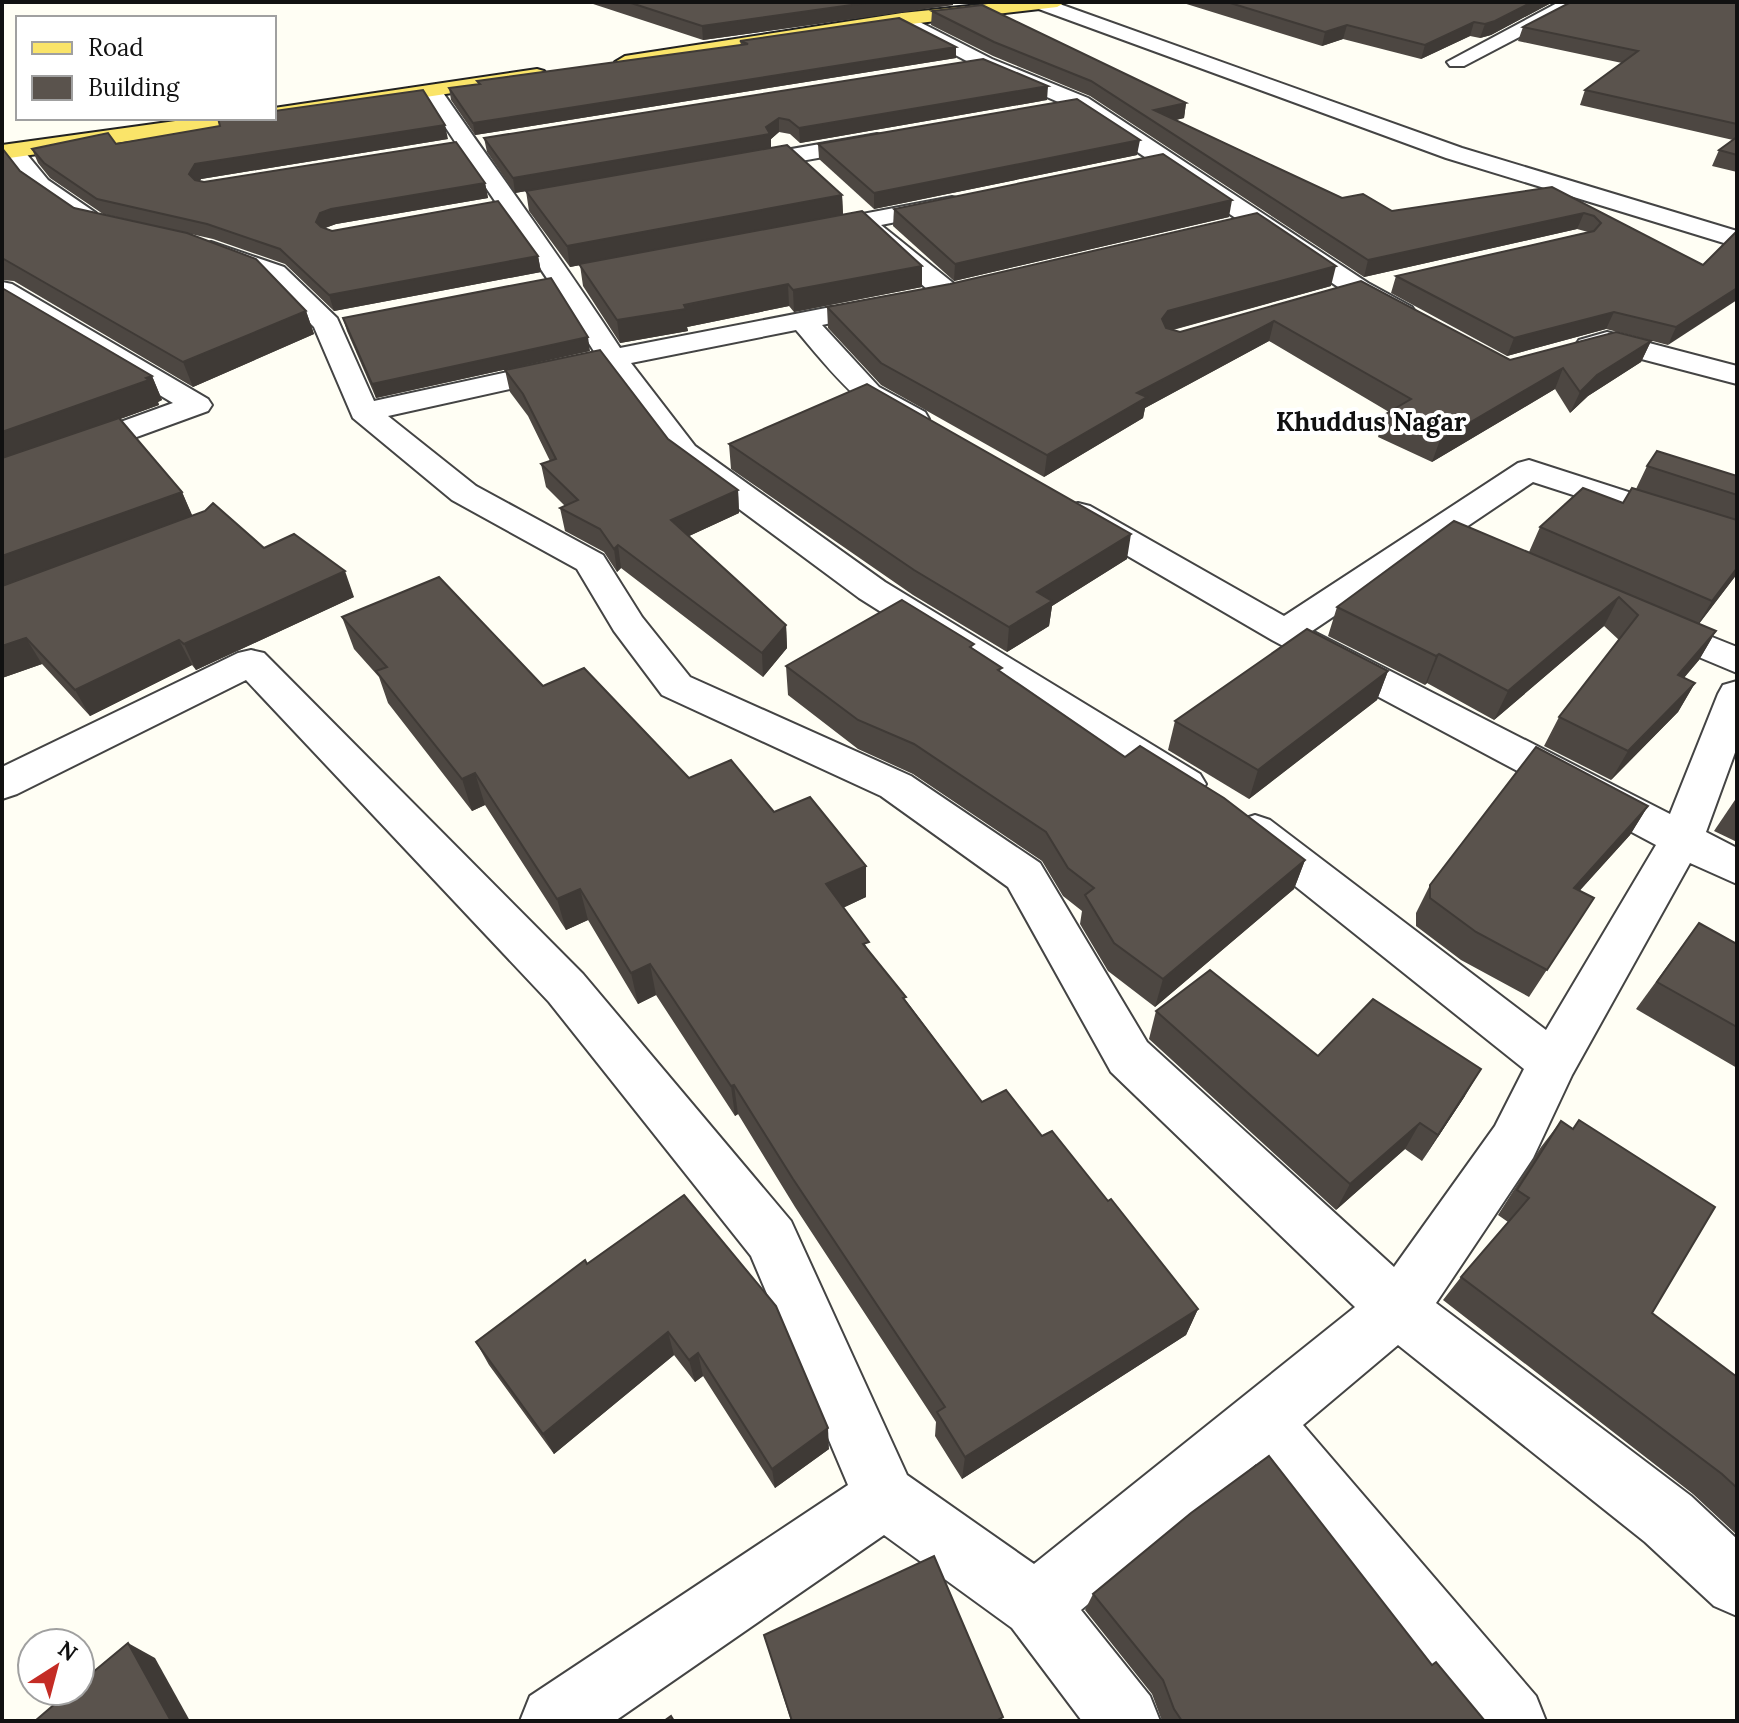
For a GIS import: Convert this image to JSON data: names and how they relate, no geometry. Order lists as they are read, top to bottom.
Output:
{
  "districts": ["Khuddus Nagar"],
  "legend": ["Road", "Building"],
  "north": "top right"
}
